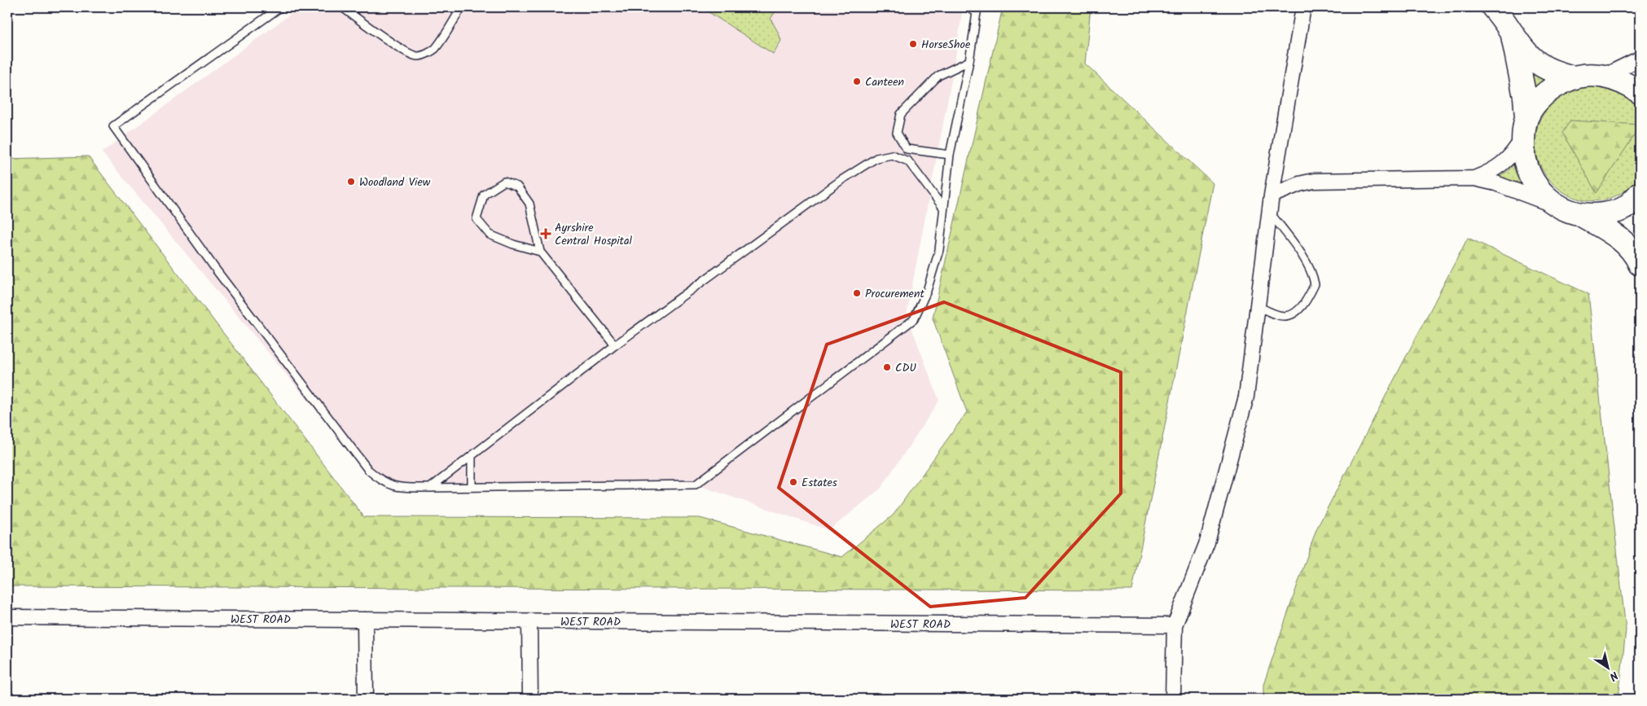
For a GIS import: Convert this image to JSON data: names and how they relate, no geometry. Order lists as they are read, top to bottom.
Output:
{
  "streets": {
    "street": ["WEST ROAD"]
  },
  "places": {
    "other": [
      "HorseShoe",
      "Canteen",
      "Woodland View",
      "Procurement",
      "CDU",
      "Estates"
    ],
    "health": ["Ayrshire Central Hospital"]
  },
  "north": "bottom right"
}
